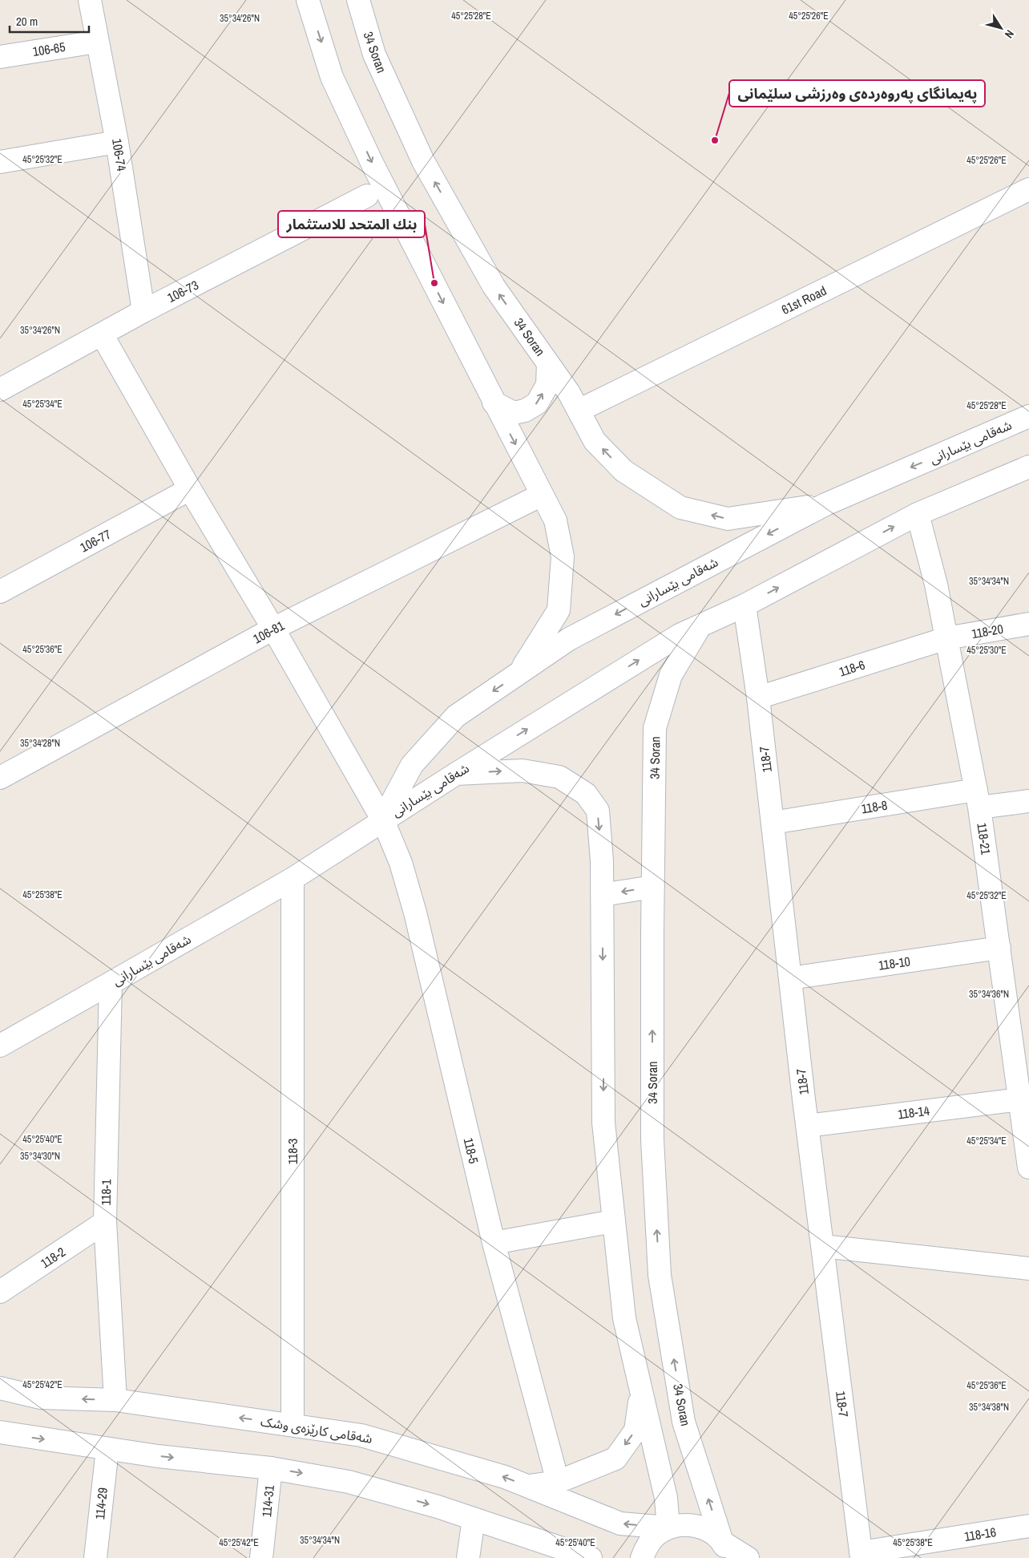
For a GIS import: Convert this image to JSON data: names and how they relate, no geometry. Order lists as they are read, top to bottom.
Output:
{
  "streets": {
    "street": [
      "106-65",
      "34 Soran",
      "106-74",
      "106-73",
      "61st Road",
      "شەقامی بێسارانی",
      "106-77",
      "118-20",
      "106-81",
      "118-6",
      "118-7",
      "118-8",
      "118-21",
      "118-10",
      "118-14",
      "118-5",
      "118-3",
      "118-1",
      "118-2",
      "شەقامی کارێزەی وشک",
      "114-31",
      "114-29",
      "118-16"
    ]
  },
  "crossings": [
    ["106-65", "106-74"],
    ["34 Soran", "61st Road"],
    ["34 Soran", "شەقامی بێسارانی"],
    ["34 Soran", "شەقامی کارێزەی وشک"],
    ["106-74", "106-73"],
    ["106-73", "118-5"],
    ["شەقامی بێسارانی", "118-7"],
    ["شەقامی بێسارانی", "118-21"],
    ["شەقامی بێسارانی", "118-5"],
    ["شەقامی بێسارانی", "118-3"],
    ["شەقامی بێسارانی", "118-1"],
    ["106-77", "118-5"],
    ["118-20", "118-6"],
    ["118-20", "118-21"],
    ["106-81", "118-5"],
    ["118-6", "118-7"],
    ["118-6", "118-21"],
    ["118-7", "118-8"],
    ["118-7", "118-10"],
    ["118-7", "118-14"],
    ["118-7", "118-16"],
    ["118-8", "118-21"],
    ["118-21", "118-10"],
    ["118-21", "118-14"],
    ["118-3", "شەقامی کارێزەی وشک"],
    ["118-1", "118-2"],
    ["118-1", "شەقامی کارێزەی وشک"]
  ],
  "places": ["پەیمانگای پەروەردەی وەرزشی سلێمانی", "بنك المتحد للاستثمار"],
  "scale_bar": "20 m",
  "north": "bottom right",
  "coordinates": [
    "45°25'26\"E",
    "45°25'28\"E",
    "35°34'26\"N",
    "45°25'32\"E",
    "45°25'34\"E",
    "35°34'34\"N",
    "45°25'36\"E",
    "45°25'30\"E",
    "35°34'28\"N",
    "45°25'38\"E",
    "35°34'36\"N",
    "45°25'40\"E",
    "35°34'30\"N",
    "45°25'42\"E",
    "35°34'38\"N"
  ]
}
